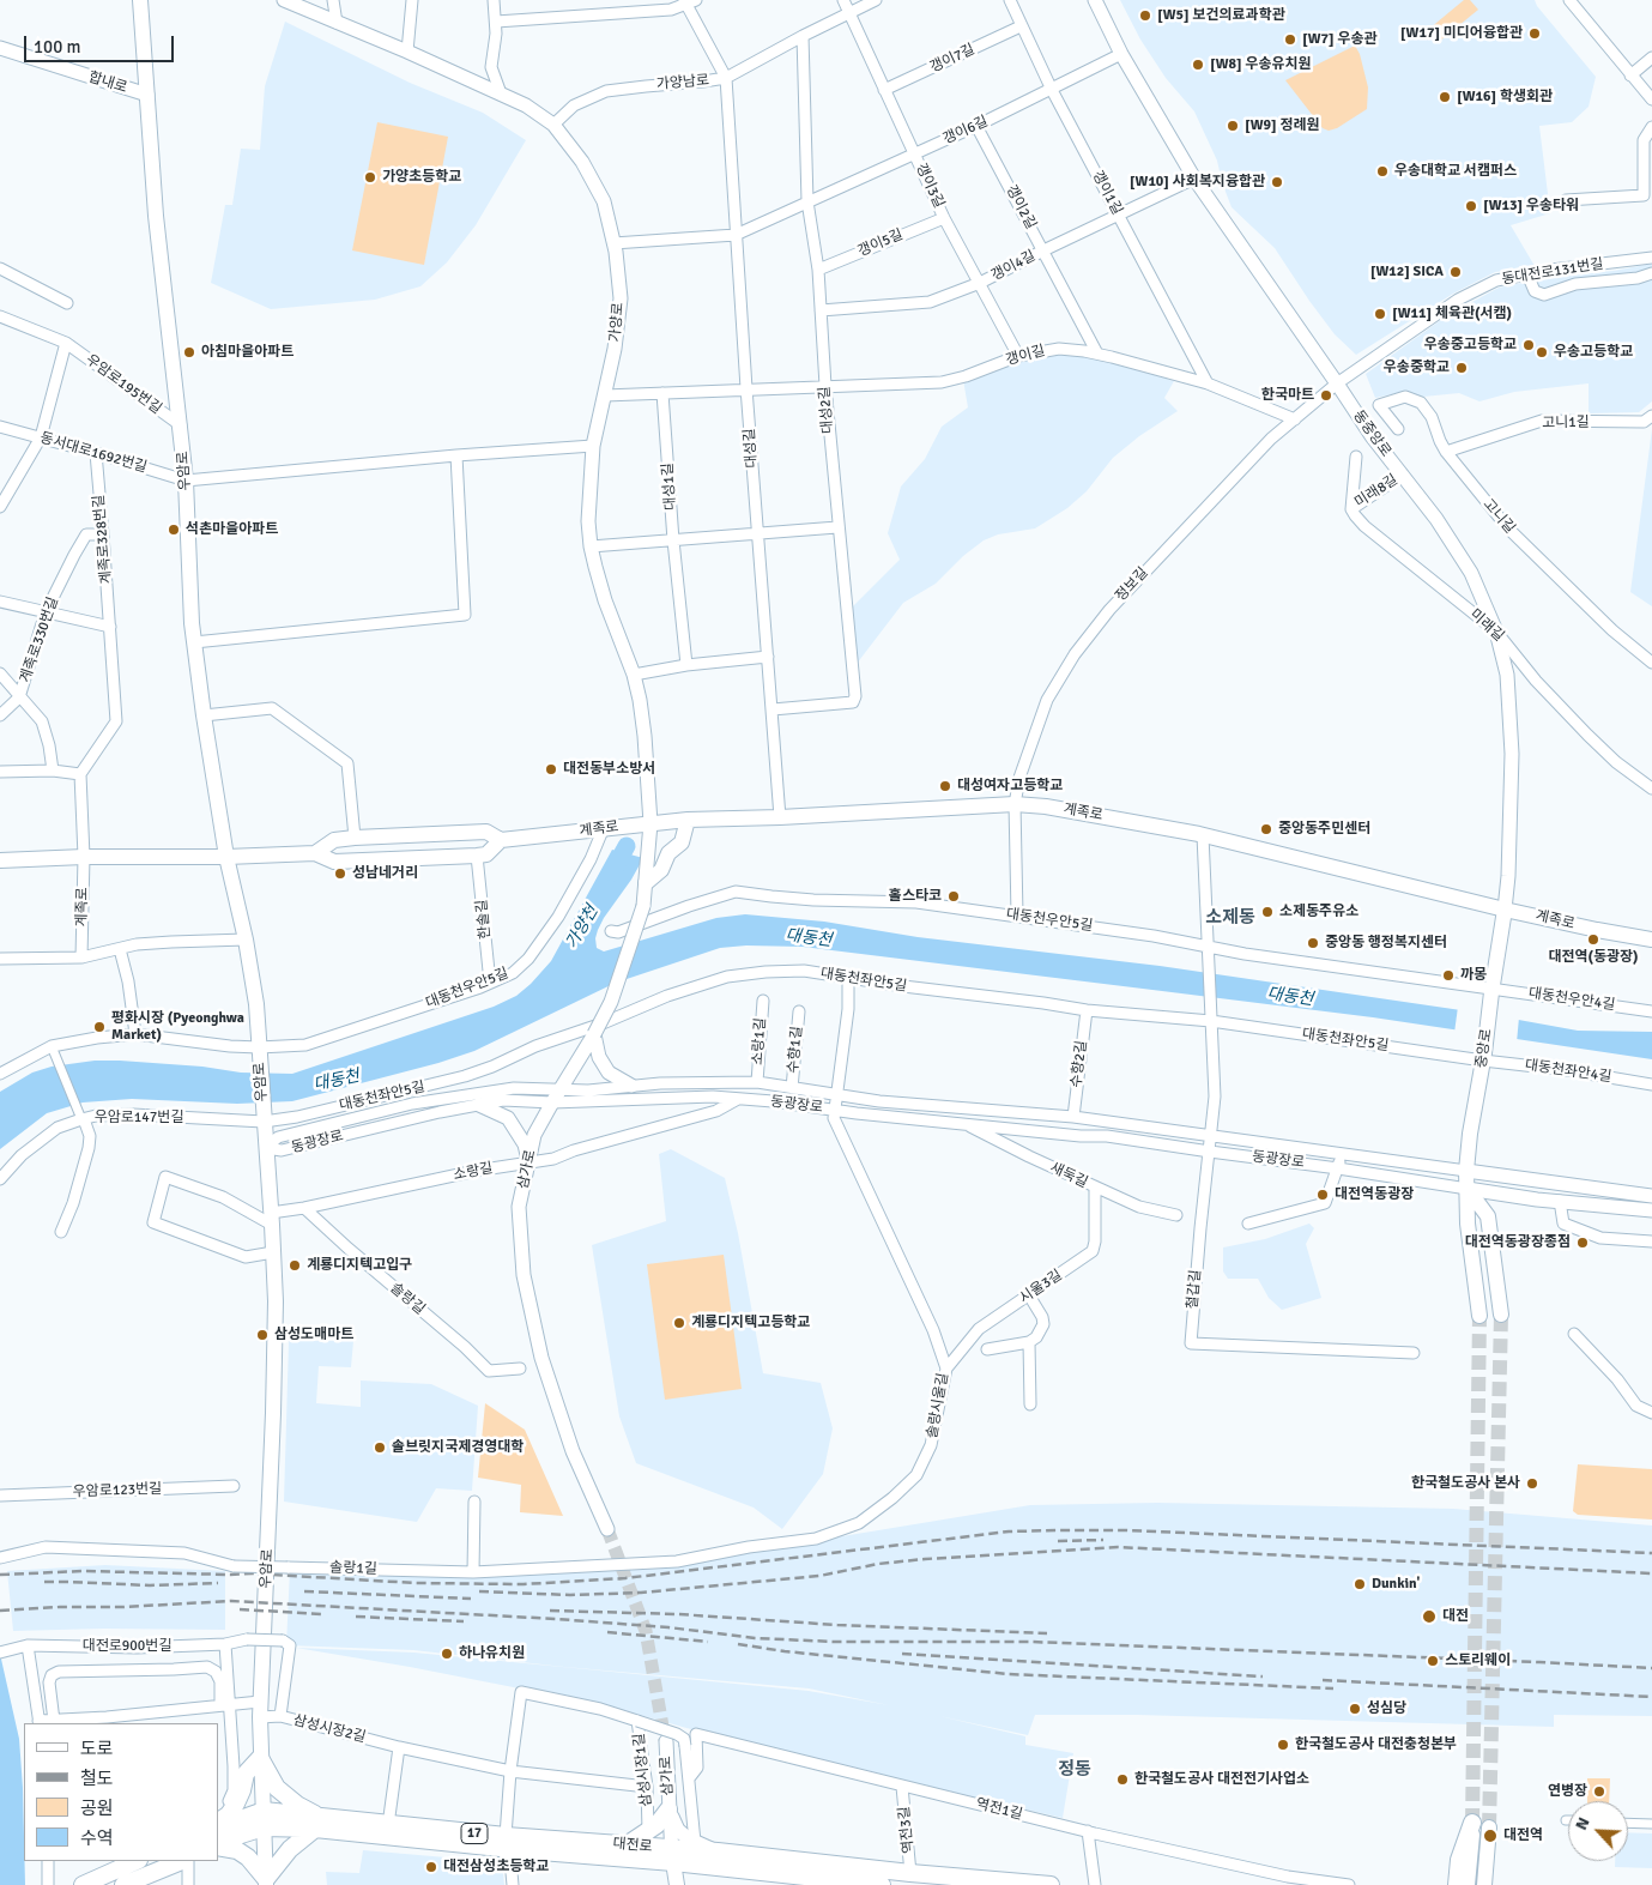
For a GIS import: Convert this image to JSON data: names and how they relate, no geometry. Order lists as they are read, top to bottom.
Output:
{
  "streets": {
    "main road": [
      "우암로",
      "계족로",
      "중앙로",
      "17",
      "대전로"
    ],
    "street": [
      "갱이7길",
      "합내로",
      "가양남로",
      "갱이6길",
      "갱이3길",
      "갱이1길",
      "갱이2길",
      "갱이5길",
      "갱이4길",
      "동대전로131번길",
      "가양로",
      "갱이길",
      "우암로195번길",
      "대성2길",
      "고니1길",
      "동중앙로",
      "대성길",
      "동서대로1692번길",
      "대성1길",
      "미래8길",
      "고니길",
      "계족로328번길",
      "정보길",
      "미래길",
      "계족로330번길",
      "한솔길",
      "대동천우안5길",
      "대동천좌안5길",
      "대동천우안4길",
      "소랑1길",
      "수향1길",
      "수향2길",
      "대동천좌안4길",
      "동광장로",
      "우암로147번길",
      "삼가로",
      "소랑길",
      "새둑길",
      "시울3길",
      "철갑길",
      "솔랑길",
      "솔랑시울길",
      "우암로123번길",
      "솔랑1길",
      "대전로900번길",
      "삼성시장2길",
      "삼성시장1길",
      "역전1길",
      "역전3길"
    ]
  },
  "crossings": [
    ["갱이7길", "갱이3길"],
    ["갱이7길", "갱이1길"],
    ["합내로", "우암로"],
    ["가양남로", "갱이3길"],
    ["가양남로", "가양로"],
    ["가양남로", "대성2길"],
    ["가양남로", "대성길"],
    ["갱이6길", "갱이3길"],
    ["갱이6길", "갱이1길"],
    ["갱이6길", "갱이2길"],
    ["갱이6길", "대성2길"],
    ["갱이6길", "동중앙로"],
    ["갱이6길", "대성길"],
    ["갱이3길", "갱이5길"],
    ["갱이3길", "갱이4길"],
    ["갱이3길", "갱이길"],
    ["갱이1길", "갱이4길"],
    ["갱이1길", "갱이길"],
    ["갱이2길", "갱이4길"],
    ["갱이2길", "갱이길"],
    ["갱이5길", "대성2길"],
    ["갱이4길", "대성2길"],
    ["갱이4길", "동중앙로"],
    ["동대전로131번길", "동중앙로"],
    ["동대전로131번길", "정보길"],
    ["가양로", "계족로"],
    ["가양로", "삼가로"],
    ["갱이길", "대성2길"],
    ["갱이길", "대성길"],
    ["갱이길", "정보길"],
    ["우암로195번길", "동서대로1692번길"],
    ["우암로195번길", "우암로"],
    ["대성2길", "대성길"],
    ["고니1길", "고니길"],
    ["동중앙로", "미래8길"],
    ["동중앙로", "미래길"],
    ["동중앙로", "계족로"],
    ["동중앙로", "중앙로"],
    ["대성길", "계족로"],
    ["동서대로1692번길", "우암로"],
    ["동서대로1692번길", "계족로328번길"],
    ["우암로", "계족로"],
    ["우암로", "대동천우안5길"],
    ["우암로", "대동천좌안5길"],
    ["우암로", "동광장로"],
    ["우암로", "우암로147번길"],
    ["우암로", "소랑길"],
    ["우암로", "삼성시장2길"],
    ["우암로", "대전로"],
    ["미래8길", "미래길"],
    ["계족로328번길", "계족로330번길"],
    ["정보길", "계족로"],
    ["정보길", "대동천우안5길"],
    ["계족로", "한솔길"],
    ["계족로", "대동천우안5길"],
    ["계족로", "중앙로"],
    ["계족로", "삼가로"],
    ["한솔길", "대동천우안5길"],
    ["대동천우안5길", "대동천우안4길"],
    ["대동천우안5길", "중앙로"],
    ["대동천우안5길", "철갑길"],
    ["대동천좌안5길", "중앙로"],
    ["대동천좌안5길", "수향2길"],
    ["대동천좌안5길", "대동천좌안4길"],
    ["대동천좌안5길", "우암로147번길"],
    ["대동천좌안5길", "철갑길"],
    ["대동천좌안5길", "솔랑시울길"],
    ["대동천우안4길", "중앙로"],
    ["소랑1길", "동광장로"],
    ["중앙로", "대동천좌안4길"],
    ["중앙로", "동광장로"],
    ["수향1길", "동광장로"],
    ["수향2길", "동광장로"],
    ["동광장로", "삼가로"],
    ["동광장로", "소랑길"],
    ["동광장로", "새둑길"],
    ["동광장로", "철갑길"],
    ["동광장로", "솔랑시울길"],
    ["삼가로", "소랑길"],
    ["삼가로", "대전로"],
    ["소랑길", "솔랑길"],
    ["새둑길", "시울3길"],
    ["시울3길", "솔랑시울길"],
    ["솔랑시울길", "솔랑1길"],
    ["대전로900번길", "삼성시장2길"],
    ["삼성시장2길", "삼성시장1길"],
    ["역전1길", "역전3길"],
    ["역전3길", "대전로"]
  ],
  "districts": ["소제동", "정동"],
  "water": ["가양천", "대동천"],
  "places": [
    "[W5] 보건의료과학관",
    "[W17] 미디어융합관",
    "[W7] 우송관",
    "[W8] 우송유치원",
    "[W16] 학생회관",
    "[W9] 정례원",
    "우송대학교 서캠퍼스",
    "가양초등학교",
    "[W10] 사회복지융합관",
    "[W13] 우송타워",
    "[W12] SICA",
    "[W11] 체육관(서캠)",
    "우송중고등학교",
    "아침마을아파트",
    "우송고등학교",
    "우송중학교",
    "한국마트",
    "석촌마을아파트",
    "대전동부소방서",
    "대성여자고등학교",
    "중앙동주민센터",
    "성남네거리",
    "홀스타코",
    "소제동주유소",
    "대전역(동광장)",
    "중앙동 행정복지센터",
    "까몽",
    "평화시장 (Pyeonghwa Market)",
    "대전역동광장",
    "대전역동광장종점",
    "계룡디지텍고입구",
    "계룡디지텍고등학교",
    "삼성도매마트",
    "솔브릿지국제경영대학",
    "한국철도공사 본사",
    "Dunkin'",
    "대전",
    "하나유치원",
    "스토리웨이",
    "성심당",
    "한국철도공사 대전충청본부",
    "한국철도공사 대전전기사업소",
    "연병장",
    "대전역",
    "대전삼성초등학교"
  ],
  "legend": [
    "도로",
    "철도",
    "공원",
    "수역"
  ],
  "scale_bar": "100 m",
  "north": "top left"
}
